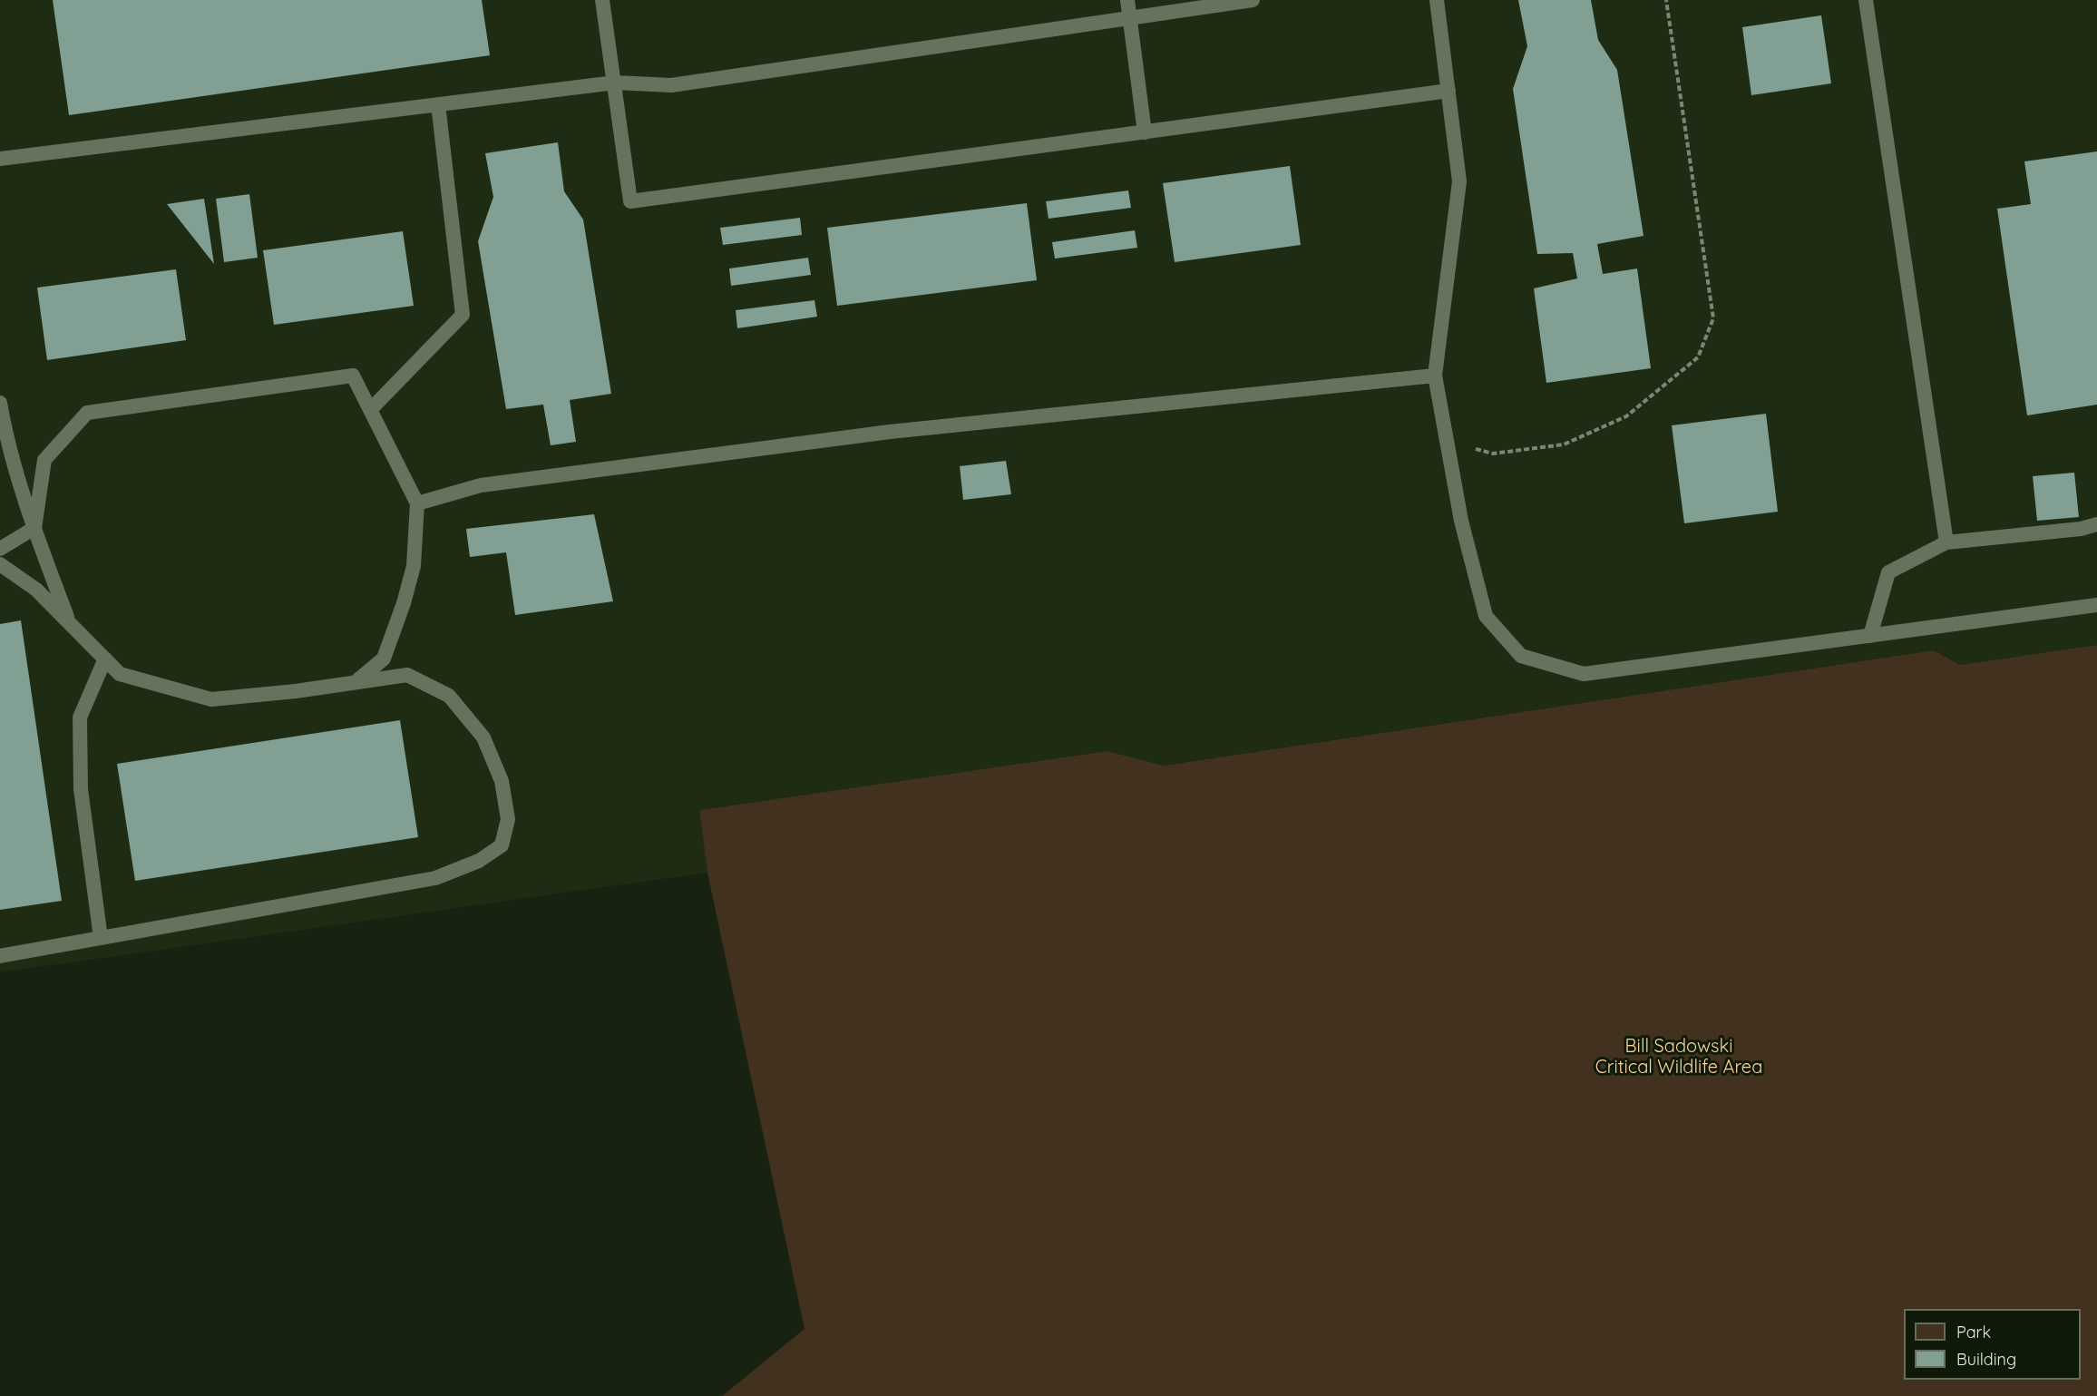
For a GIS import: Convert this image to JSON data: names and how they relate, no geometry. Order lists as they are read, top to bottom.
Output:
{
  "parks": ["Bill Sadowski Critical Wildlife Area"],
  "legend": ["Park", "Building"]
}
